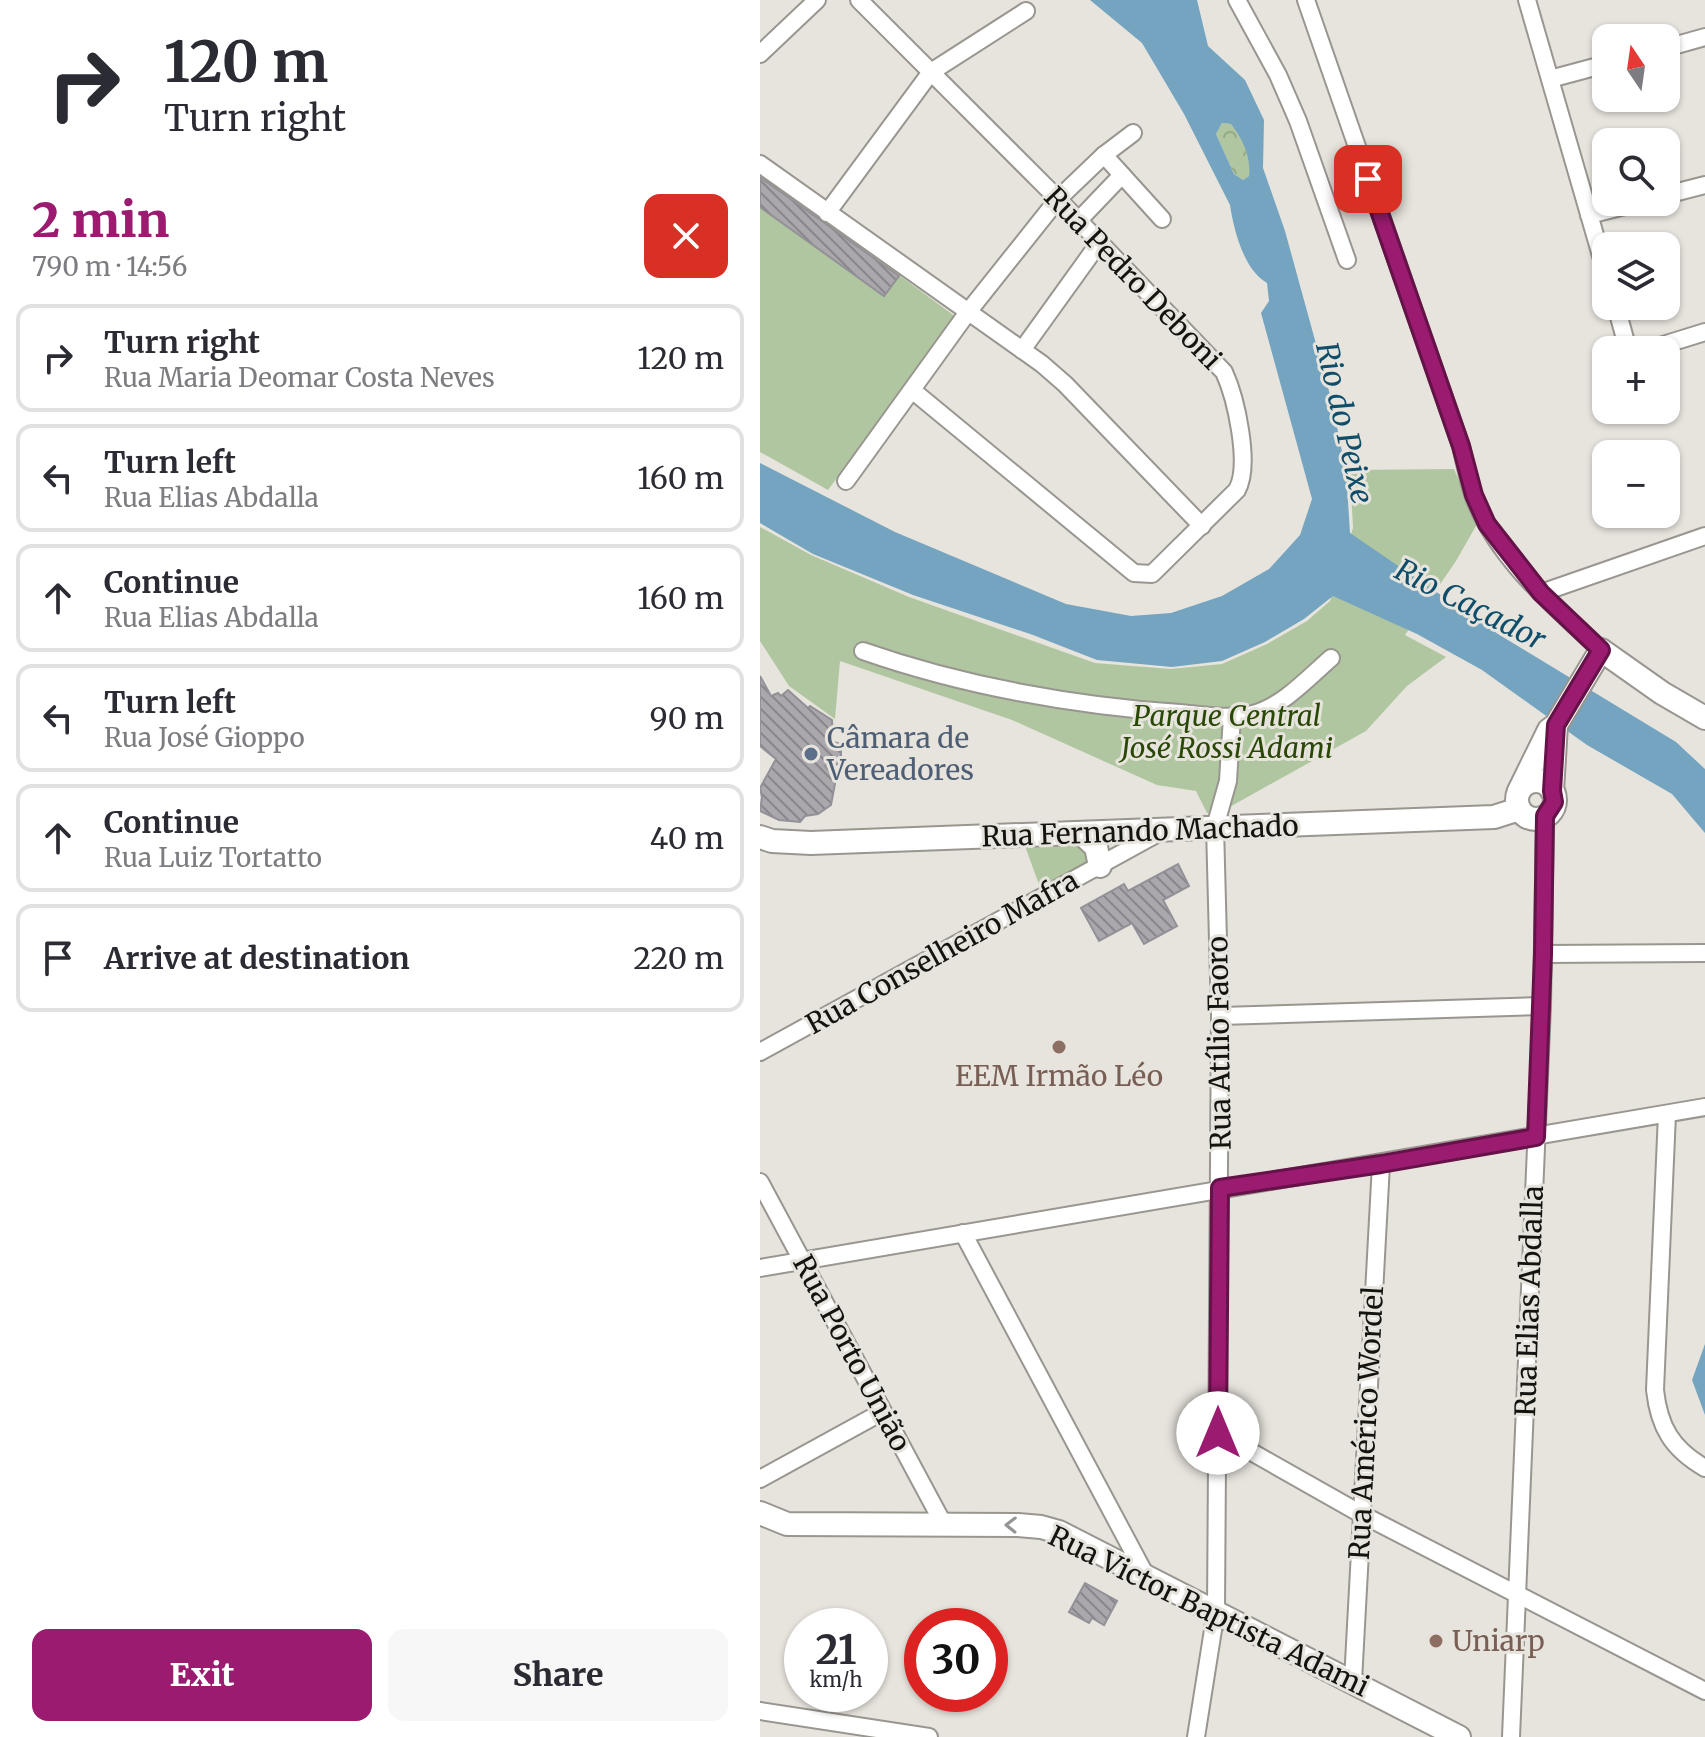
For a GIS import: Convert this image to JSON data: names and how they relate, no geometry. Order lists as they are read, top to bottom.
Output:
{
  "streets": {
    "main road": ["Rua Fernando Machado", "Rua Victor Baptista Adami"],
    "street": [
      "Rua Pedro Deboni",
      "Rua Conselheiro Mafra",
      "Rua Atílio Faoro",
      "Rua Elias Abdalla",
      "Rua Porto União",
      "Rua Américo Wordel"
    ]
  },
  "crossings": [
    ["Rua Fernando Machado", "Rua Conselheiro Mafra"],
    ["Rua Fernando Machado", "Rua Atílio Faoro"],
    ["Rua Fernando Machado", "Rua Elias Abdalla"],
    ["Rua Atílio Faoro", "Rua Victor Baptista Adami"],
    ["Rua Porto União", "Rua Victor Baptista Adami"],
    ["Rua Américo Wordel", "Rua Victor Baptista Adami"]
  ],
  "water": ["Rio do Peixe", "Rio Caçador"],
  "parks": ["Parque Central José Rossi Adami"],
  "places": ["Câmara de Vereadores", "EEM Irmão Léo", "Uniarp"],
  "north": "top",
  "page": {
    "turn": ["120 m", "Turn right"],
    "map_buttons": ["+", "−"],
    "heading": ["2 min", "790 m · 14:56"],
    "list": [
      {
        "name": "Turn right",
        "note": "Rua Maria Deomar Costa Neves",
        "value": "120 m"
      },
      {
        "name": "Turn left",
        "note": "Rua Elias Abdalla",
        "value": "160 m"
      },
      {
        "name": "Continue",
        "note": "Rua Elias Abdalla",
        "value": "160 m"
      },
      {
        "name": "Turn left",
        "note": "Rua José Gioppo",
        "value": "90 m"
      },
      {
        "name": "Continue",
        "note": "Rua Luiz Tortatto",
        "value": "40 m"
      },
      {
        "name": "Arrive at destination",
        "value": "220 m"
      }
    ],
    "speed": "21 km/h",
    "limit": "30",
    "buttons": ["Exit", "Share"]
  }
}
